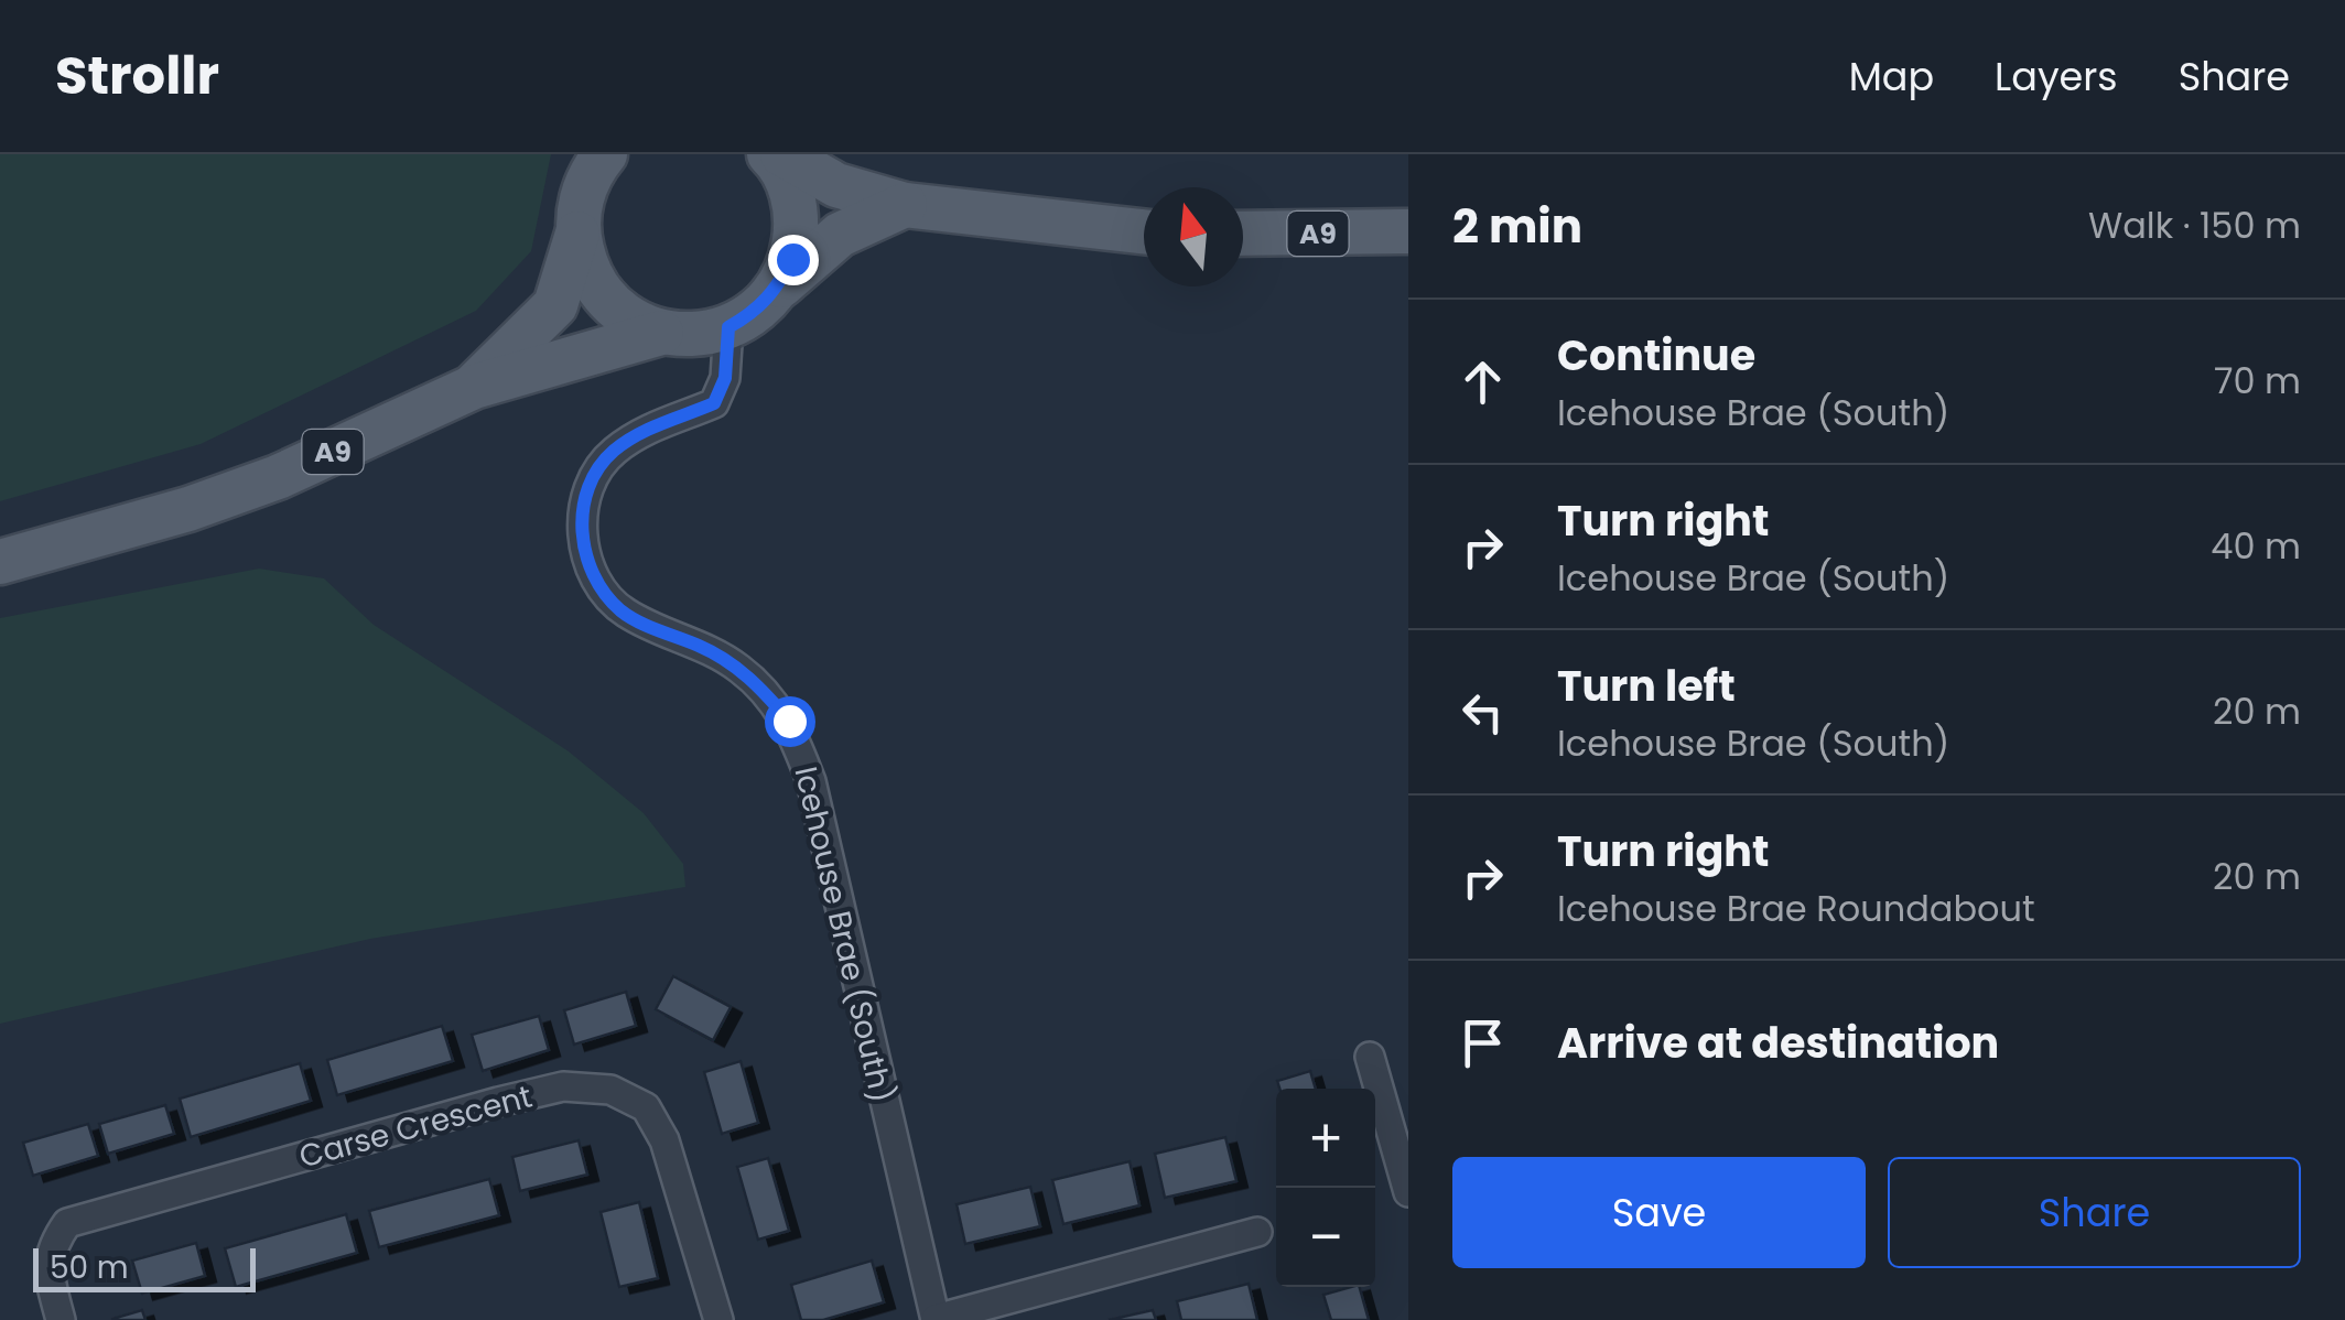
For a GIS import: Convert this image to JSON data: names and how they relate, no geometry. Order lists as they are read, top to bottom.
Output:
{
  "streets": {
    "main road": ["A9"],
    "street": ["Icehouse Brae (South)", "Carse Crescent"]
  },
  "scale_bar": "50 m",
  "north": "top",
  "page": {
    "header": "Strollr",
    "nav": ["Map", "Layers", "Share"],
    "heading": ["2 min", "Walk · 150 m"],
    "list": [
      ["Continue", "Icehouse Brae (South)", "70 m"],
      ["Turn right", "Icehouse Brae (South)", "40 m"],
      ["Turn left", "Icehouse Brae (South)", "20 m"],
      ["Turn right", "Icehouse Brae Roundabout", "20 m"],
      "Arrive at destination"
    ],
    "map_buttons": ["+", "−"],
    "buttons": ["Save", "Share"],
    "scale": "50 m"
  }
}
